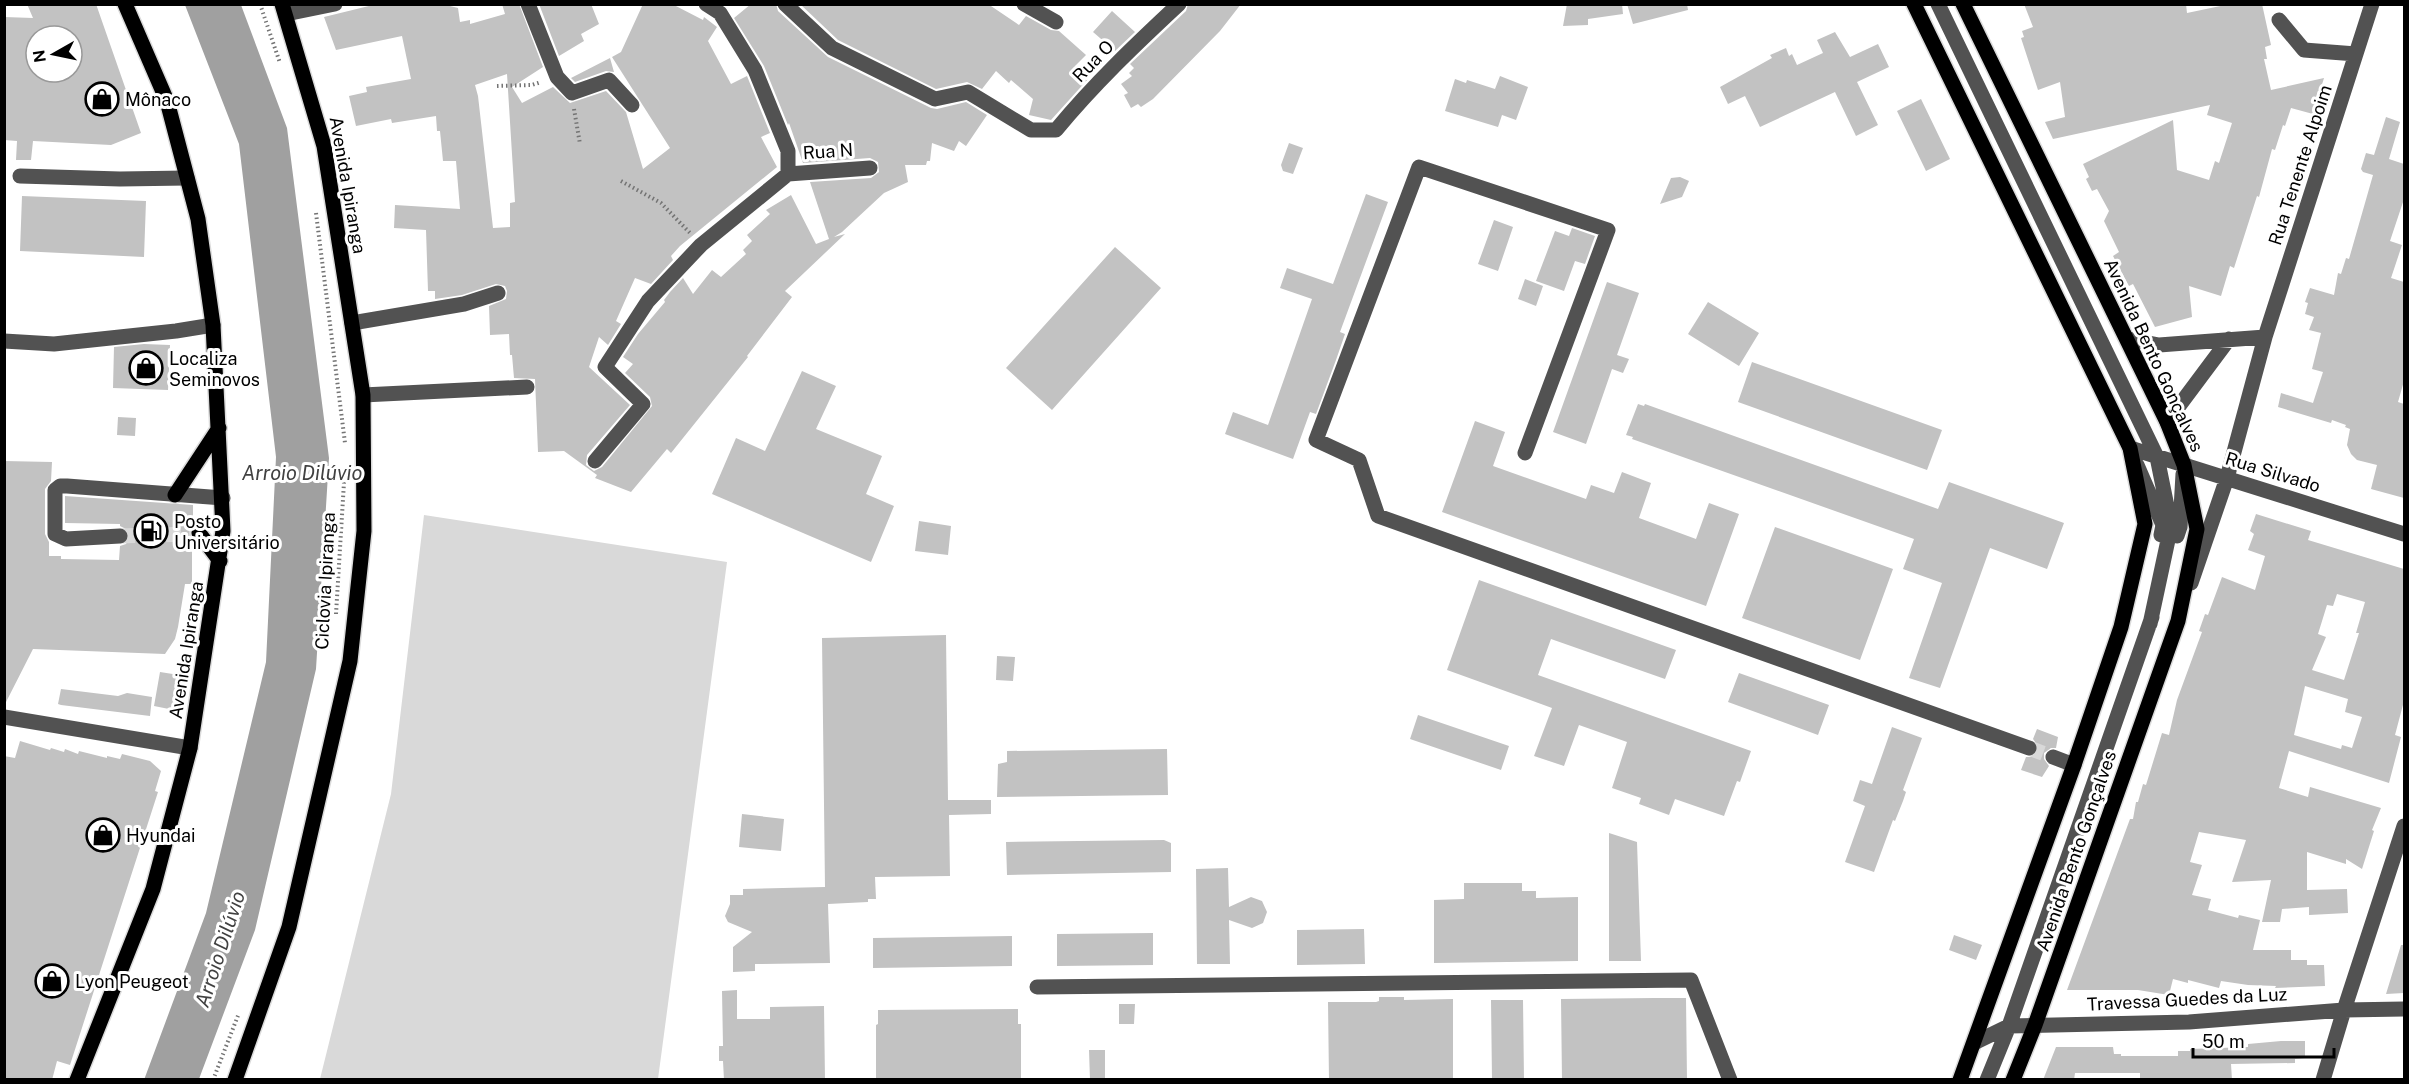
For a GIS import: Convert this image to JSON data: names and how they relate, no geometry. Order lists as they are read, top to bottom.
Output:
{
  "streets": {
    "main road": ["Avenida Ipiranga", "Avenida Bento Gonçalves"],
    "street": [
      "Rua O",
      "Rua N",
      "Rua Tenente Alpoim",
      "Rua Silvado",
      "Travessa Guedes da Luz"
    ],
    "path": ["Ciclovia Ipiranga"]
  },
  "crossings": [
    ["Rua Tenente Alpoim", "Avenida Bento Gonçalves"],
    ["Rua Tenente Alpoim", "Rua Silvado"],
    ["Avenida Bento Gonçalves", "Rua Silvado"],
    ["Avenida Bento Gonçalves", "Travessa Guedes da Luz"]
  ],
  "water": ["Arroio Dilúvio"],
  "places": {
    "shop": [
      "Mônaco",
      "Localiza Seminovos",
      "Hyundai",
      "Lyon Peugeot"
    ],
    "fuel station": ["Posto Universitário"]
  },
  "scale_bar": "50 m",
  "north": "left"
}
